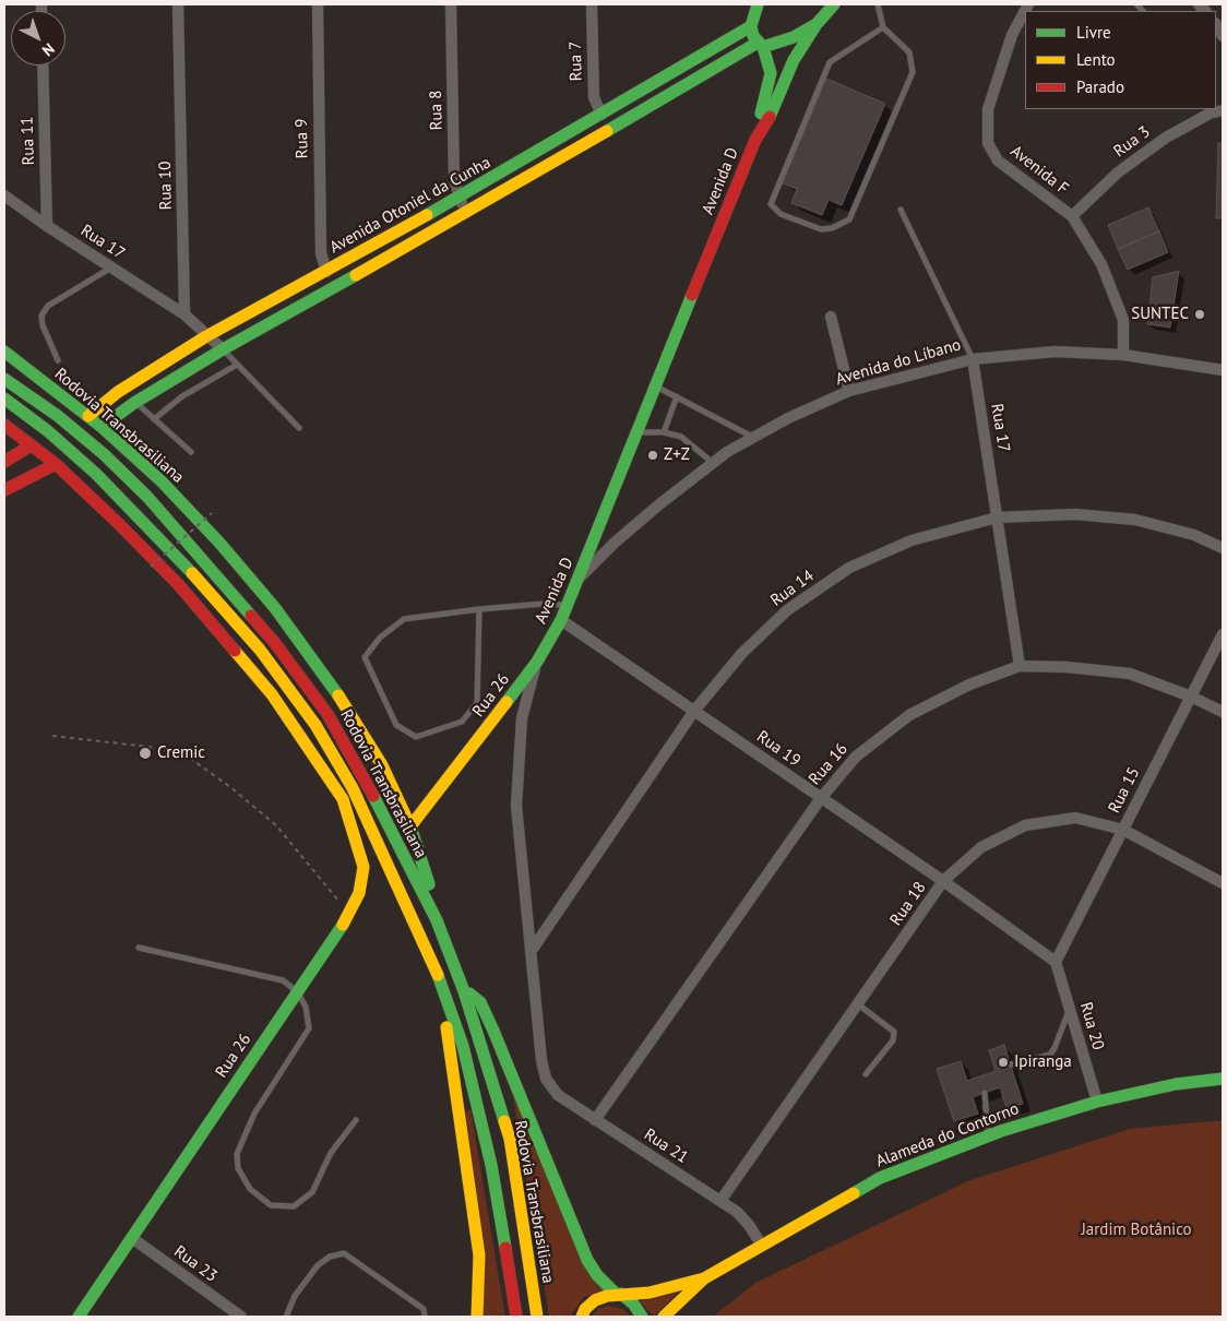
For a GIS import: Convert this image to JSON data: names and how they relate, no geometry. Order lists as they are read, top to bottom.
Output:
{
  "streets": {
    "main road": [
      "Avenida D",
      "Avenida Otoniel da Cunha",
      "Rodovia Transbrasiliana",
      "Rua 26",
      "Alameda do Contorno"
    ],
    "street": [
      "Rua 7",
      "Rua 8",
      "Rua 9",
      "Rua 11",
      "Rua 3",
      "Avenida F",
      "Rua 10",
      "Rua 17",
      "Avenida do Líbano",
      "Rua 14",
      "Rua 19",
      "Rua 16",
      "Rua 15",
      "Rua 18",
      "Rua 20",
      "Rua 21",
      "Rua 23"
    ]
  },
  "crossings": [
    ["Rua 7", "Avenida Otoniel da Cunha"],
    ["Rua 8", "Avenida Otoniel da Cunha"],
    ["Rua 9", "Avenida Otoniel da Cunha"],
    ["Rua 11", "Rua 17"],
    ["Rua 3", "Avenida F"],
    ["Avenida F", "Avenida do Líbano"],
    ["Avenida D", "Avenida Otoniel da Cunha"],
    ["Avenida D", "Avenida do Líbano"],
    ["Avenida D", "Rua 14"],
    ["Avenida D", "Rua 26"],
    ["Avenida D", "Rua 19"],
    ["Avenida D", "Rua 21"],
    ["Rua 10", "Rua 17"],
    ["Avenida Otoniel da Cunha", "Rodovia Transbrasiliana"],
    ["Rua 17", "Avenida do Líbano"],
    ["Rua 17", "Rua 14"],
    ["Rua 17", "Rua 16"],
    ["Rodovia Transbrasiliana", "Rua 26"],
    ["Rua 14", "Rua 19"],
    ["Rua 26", "Rua 23"],
    ["Rua 19", "Rua 16"],
    ["Rua 19", "Rua 15"],
    ["Rua 19", "Rua 18"],
    ["Rua 19", "Rua 20"],
    ["Rua 16", "Rua 15"],
    ["Rua 16", "Rua 21"],
    ["Rua 15", "Rua 18"],
    ["Rua 15", "Rua 20"],
    ["Rua 18", "Rua 21"],
    ["Rua 20", "Alameda do Contorno"],
    ["Alameda do Contorno", "Rua 21"]
  ],
  "parks": ["Jardim Botânico"],
  "places": [
    "SUNTEC",
    "Z+Z",
    "Cremic",
    "Ipiranga"
  ],
  "legend": ["Livre", "Lento", "Parado"],
  "north": "bottom right"
}
